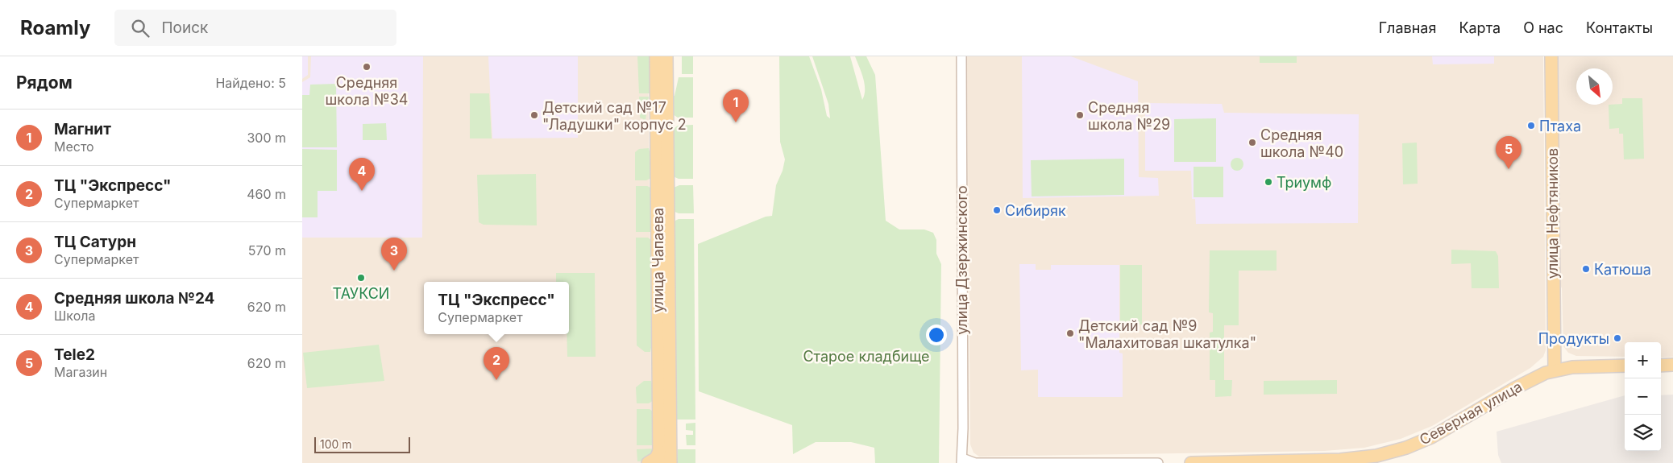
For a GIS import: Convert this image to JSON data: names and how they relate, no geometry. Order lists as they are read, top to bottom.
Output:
{
  "streets": {
    "main road": ["улица Нефтяников", "улица Чапаева", "Северная улица"],
    "street": ["улица Дзержинского"]
  },
  "crossings": [
    ["улица Нефтяников", "Северная улица"]
  ],
  "parks": ["Старое кладбище"],
  "places": [
    "Средняя школа №34",
    "Детский сад №17 \"Ладушки\" корпус 2",
    "Средняя школа №29",
    "Птаха",
    "Средняя школа №40",
    "Триумф",
    "Сибиряк",
    "Катюша",
    "ТАУКСИ",
    "Детский сад №9 \"Малахитовая шкатулка\"",
    "Продукты"
  ],
  "scale_bar": "100 m",
  "north": "bottom right",
  "page": {
    "header": "Roamly",
    "search": "Поиск",
    "nav": [
      "Главная",
      "Карта",
      "О нас",
      "Контакты"
    ],
    "heading": ["Рядом", "Найдено: 5"],
    "pins": [
      "1",
      "5",
      "4",
      "3",
      "2"
    ],
    "list": [
      {
        "mark": "1",
        "name": "Магнит",
        "note": "Место",
        "value": "300 m"
      },
      {
        "mark": "2",
        "name": "ТЦ \"Экспресс\"",
        "note": "Супермаркет",
        "value": "460 m"
      },
      {
        "mark": "3",
        "name": "ТЦ Сатурн",
        "note": "Супермаркет",
        "value": "570 m"
      },
      {
        "mark": "4",
        "name": "Средняя школа №24",
        "note": "Школа",
        "value": "620 m"
      },
      {
        "mark": "5",
        "name": "Tele2",
        "note": "Магазин",
        "value": "620 m"
      }
    ],
    "popup": ["ТЦ \"Экспресс\"", "Супермаркет"],
    "map_buttons": ["+", "−"],
    "scale": "100 m"
  }
}
